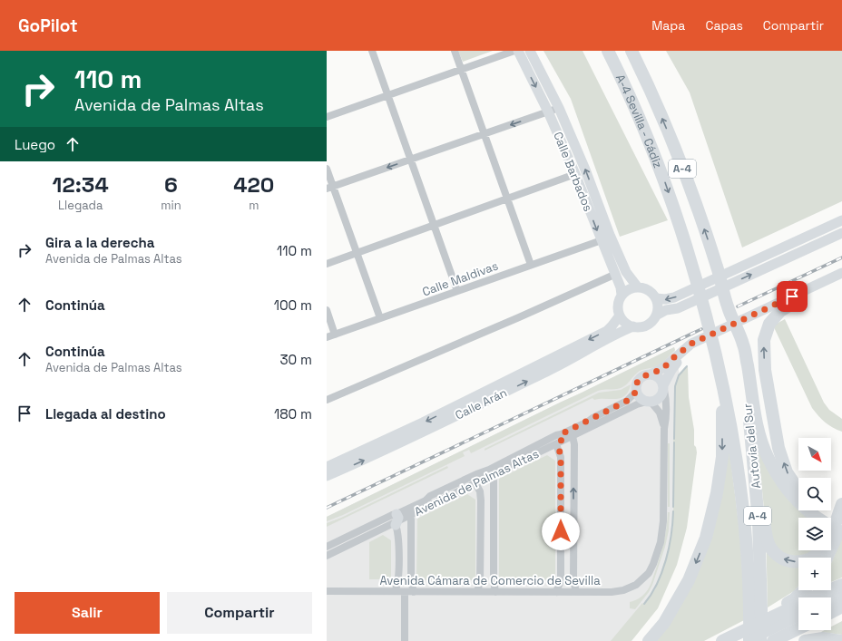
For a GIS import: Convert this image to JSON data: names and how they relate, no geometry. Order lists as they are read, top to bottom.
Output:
{
  "streets": {
    "highway": ["A-4 Sevilla - Cádiz", "A-4", "Autovía del Sur"],
    "street": [
      "Calle Barbados",
      "Calle Maldivas",
      "Calle Arán",
      "Avenida de Palmas Altas",
      "Avenida Cámara de Comercio de Sevilla"
    ]
  },
  "crossings": [
    ["A-4 Sevilla - Cádiz", "Autovía del Sur"],
    ["A-4", "Autovía del Sur"],
    ["Calle Barbados", "Calle Maldivas"],
    ["Calle Barbados", "Calle Arán"]
  ],
  "north": "bottom right",
  "page": {
    "header": "GoPilot",
    "nav": ["Mapa", "Capas", "Compartir"],
    "turn": ["110 m", "Avenida de Palmas Altas"],
    "then": "Luego",
    "eta": [
      "12:34",
      "Llegada",
      "6",
      "min",
      "420",
      "m"
    ],
    "list": [
      {
        "name": "Gira a la derecha",
        "note": "Avenida de Palmas Altas",
        "value": "110 m"
      },
      {
        "name": "Continúa",
        "value": "100 m"
      },
      {
        "name": "Continúa",
        "note": "Avenida de Palmas Altas",
        "value": "30 m"
      },
      {
        "name": "Llegada al destino",
        "value": "180 m"
      }
    ],
    "map_buttons": ["+", "−"],
    "buttons": ["Salir", "Compartir"]
  }
}
